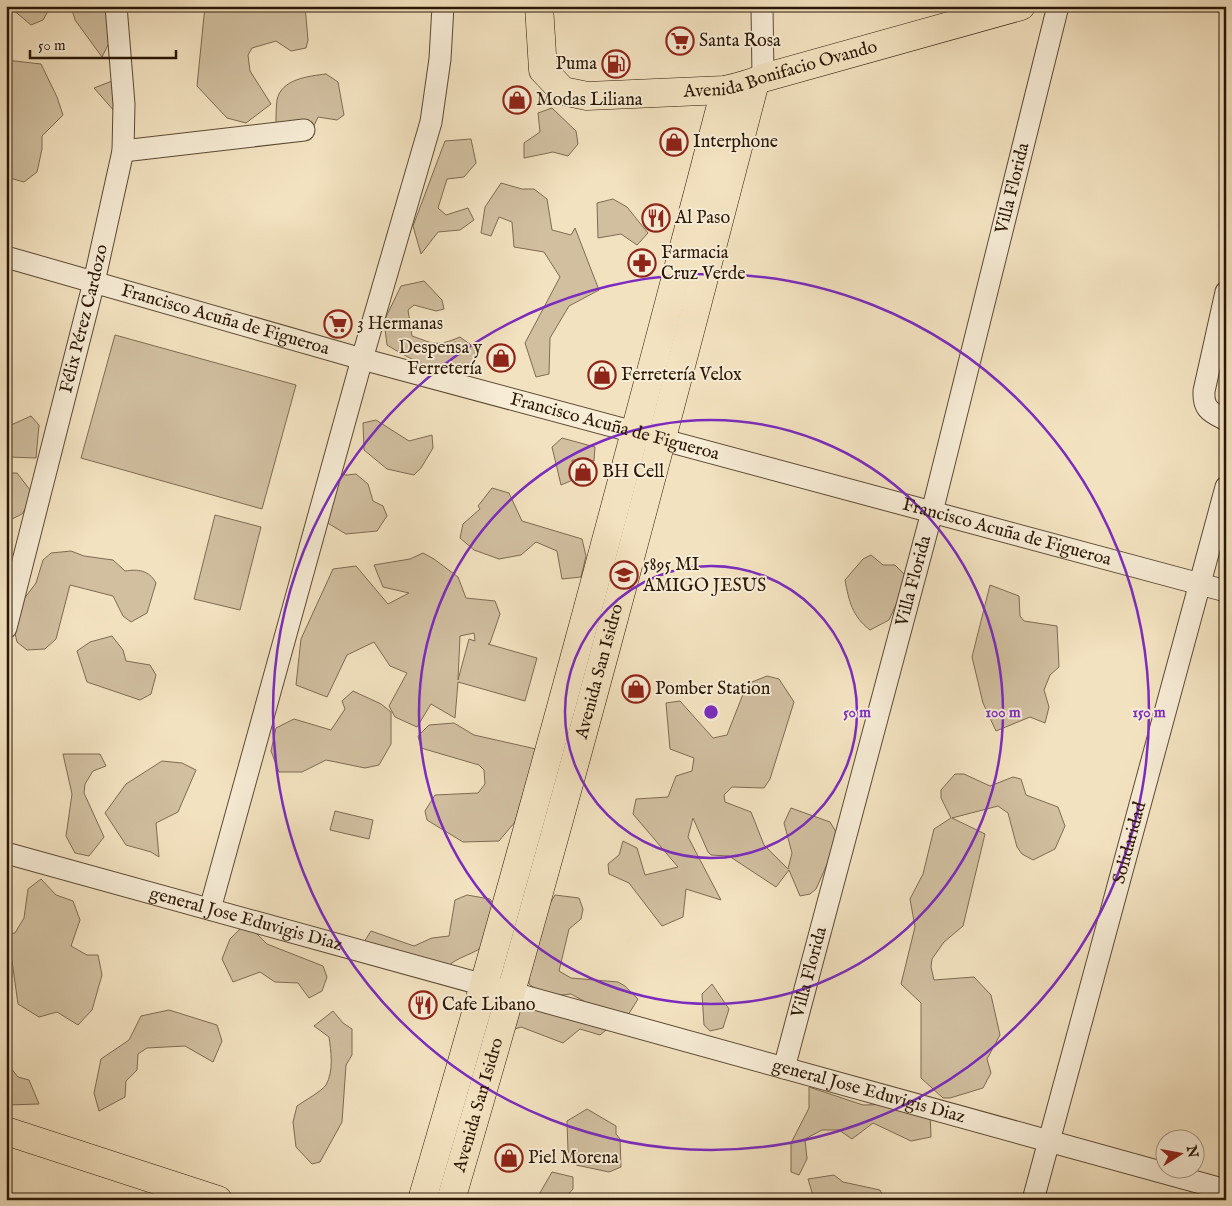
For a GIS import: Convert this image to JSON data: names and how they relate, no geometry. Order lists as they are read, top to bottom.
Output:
{
  "streets": {
    "main road": ["Avenida Bonifacio Ovando", "Avenida San Isidro"],
    "street": [
      "Villa Florida",
      "Félix Pérez Cardozo",
      "Francisco Acuña de Figueroa",
      "Solidaridad",
      "general Jose Eduvigis Diaz"
    ]
  },
  "crossings": [
    ["Avenida Bonifacio Ovando", "Avenida San Isidro"],
    ["Villa Florida", "Francisco Acuña de Figueroa"],
    ["Villa Florida", "general Jose Eduvigis Diaz"],
    ["Félix Pérez Cardozo", "Francisco Acuña de Figueroa"],
    ["Francisco Acuña de Figueroa", "Avenida San Isidro"],
    ["Francisco Acuña de Figueroa", "Solidaridad"],
    ["Avenida San Isidro", "general Jose Eduvigis Diaz"],
    ["Solidaridad", "general Jose Eduvigis Diaz"]
  ],
  "places": {
    "supermarket": ["Santa Rosa", "3 Hermanas"],
    "fuel station": ["Puma"],
    "shop": [
      "Modas Liliana",
      "Interphone",
      "Despensa y Ferretería",
      "Ferretería Velox",
      "BH Cell",
      "Pomber Station",
      "Piel Morena"
    ],
    "restaurant": ["Al Paso", "Cafe Libano"],
    "pharmacy": ["Farmacia Cruz Verde"],
    "school or university": ["5895 MI AMIGO JESUS"]
  },
  "scale_bar": "50 m",
  "north": "right",
  "rings": ["50 m", "100 m", "150 m"]
}
